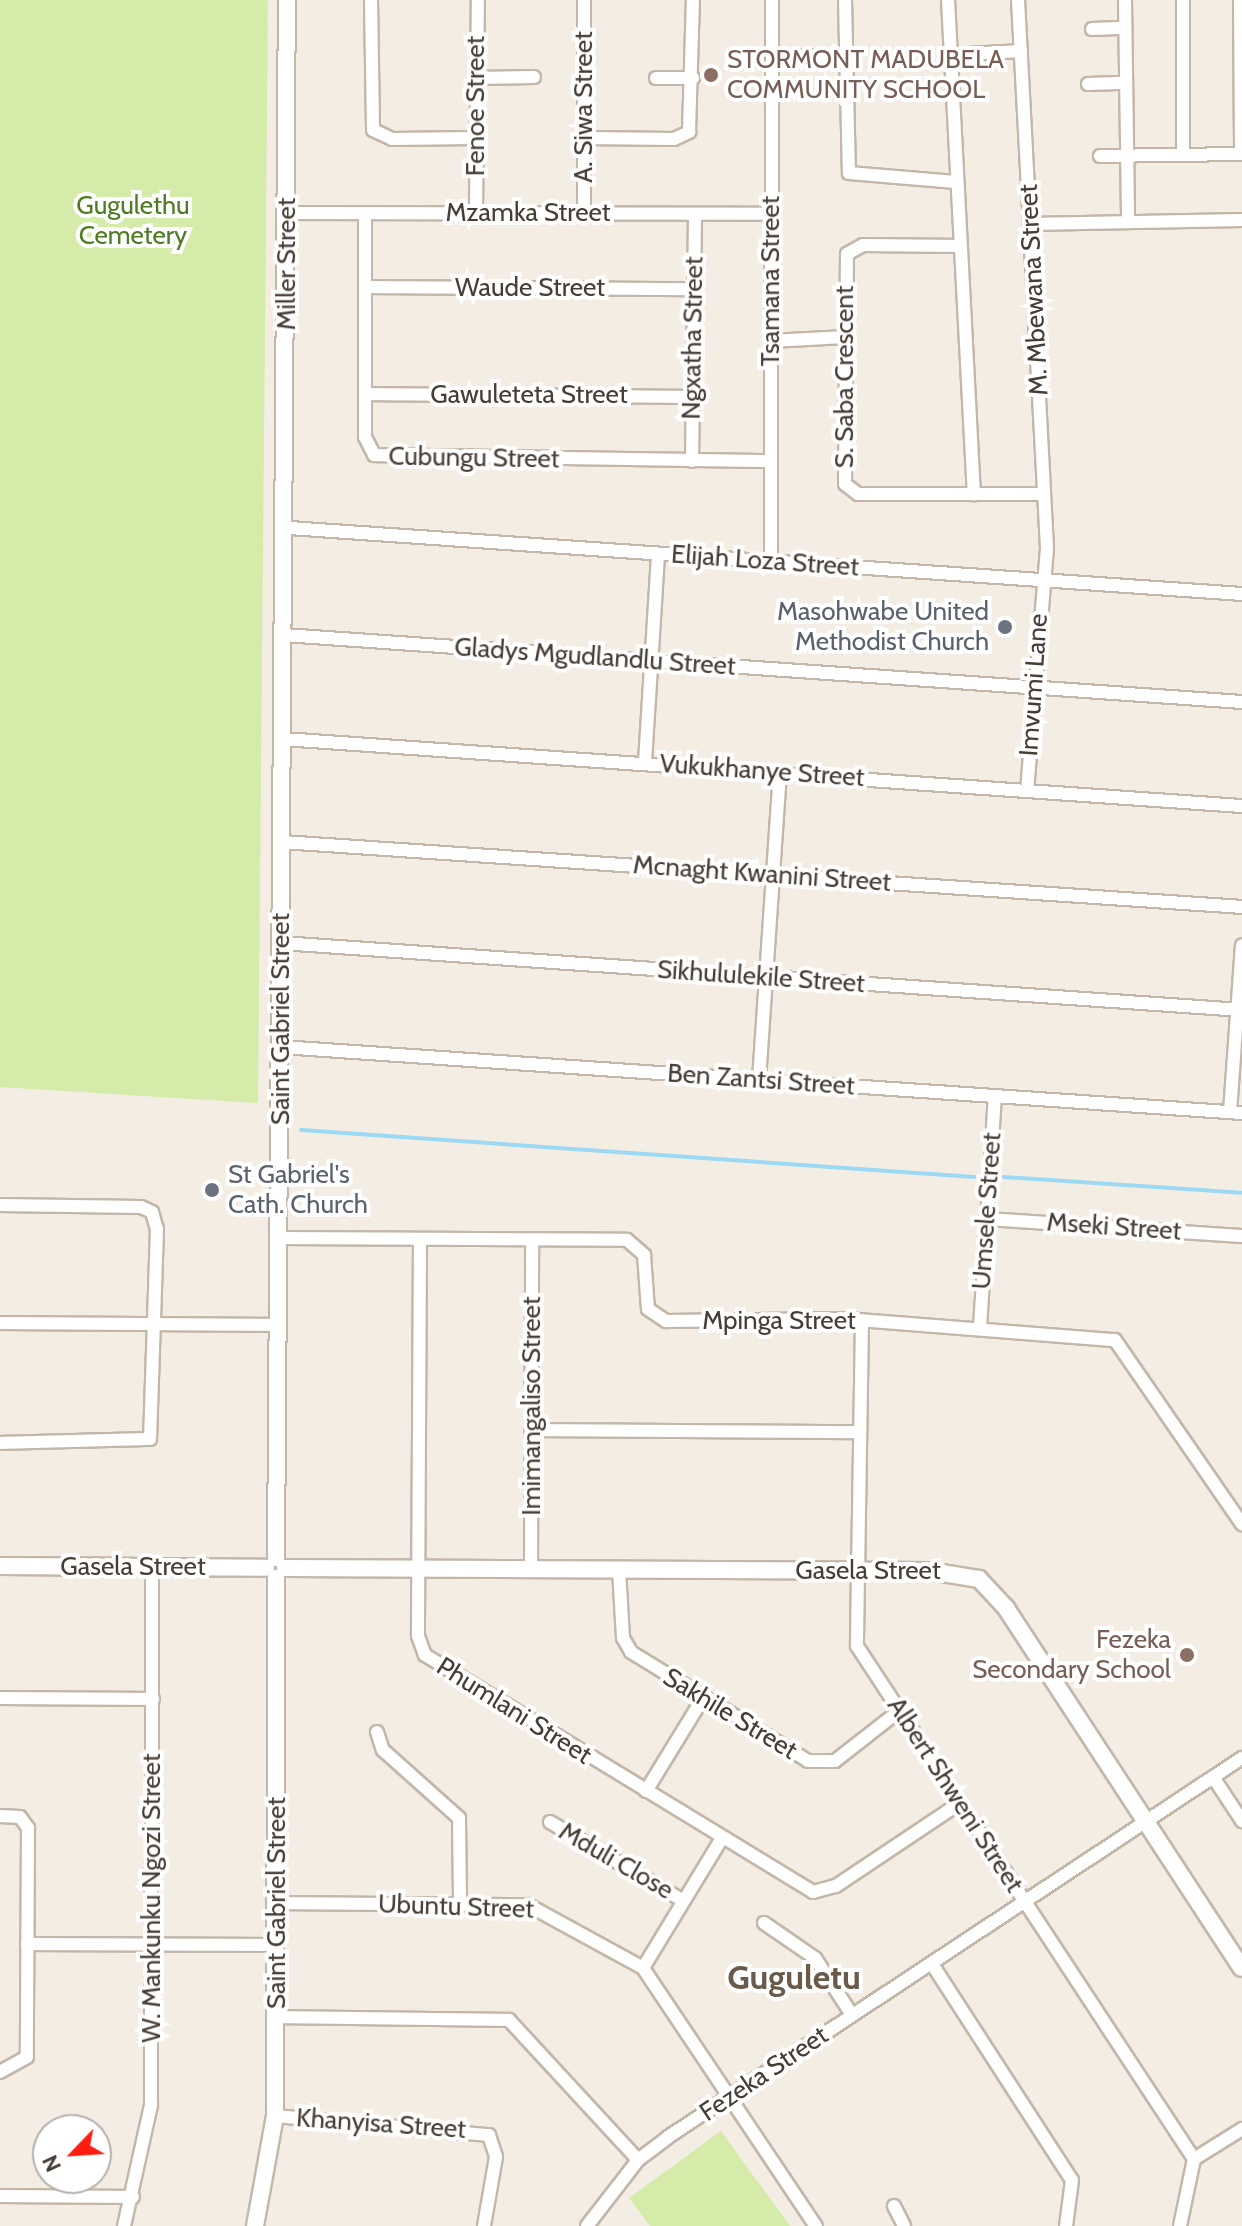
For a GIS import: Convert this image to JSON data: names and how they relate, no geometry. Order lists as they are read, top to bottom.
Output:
{
  "streets": {
    "street": [
      "Fenoe Street",
      "A. Siwa Street",
      "Mzamka Street",
      "Miller Street",
      "Tsamana Street",
      "Waude Street",
      "M. Mbewana Street",
      "Ngxatha Street",
      "S. Saba Crescent",
      "Gawuleteta Street",
      "Cubungu Street",
      "Elijah Loza Street",
      "Gladys Mgudlandlu Street",
      "Imvumi Lane",
      "Vukukhanye Street",
      "Mcnaght Kwanini Street",
      "Sikhululekile Street",
      "Saint Gabriel Street",
      "Ben Zantsi Street",
      "Umsele Street",
      "Mseki Street",
      "Mpinga Street",
      "Imimangaliso Street",
      "Gasela Street",
      "Phumlani Street",
      "Sakhile Street",
      "Albert Shweni Street",
      "Mduli Close",
      "W. Mankunku Ngozi Street",
      "Ubuntu Street",
      "Fezeka Street",
      "Khanyisa Street"
    ]
  },
  "crossings": [
    ["Fenoe Street", "Mzamka Street"],
    ["A. Siwa Street", "Mzamka Street"],
    ["Mzamka Street", "Miller Street"],
    ["Mzamka Street", "Tsamana Street"],
    ["Mzamka Street", "Ngxatha Street"],
    ["Mzamka Street", "Cubungu Street"],
    ["Miller Street", "Elijah Loza Street"],
    ["Miller Street", "Saint Gabriel Street"],
    ["Tsamana Street", "Cubungu Street"],
    ["Tsamana Street", "Elijah Loza Street"],
    ["Waude Street", "Ngxatha Street"],
    ["Waude Street", "Cubungu Street"],
    ["M. Mbewana Street", "S. Saba Crescent"],
    ["M. Mbewana Street", "Elijah Loza Street"],
    ["M. Mbewana Street", "Imvumi Lane"],
    ["Ngxatha Street", "Gawuleteta Street"],
    ["Ngxatha Street", "Cubungu Street"],
    ["Gawuleteta Street", "Cubungu Street"],
    ["Elijah Loza Street", "Imvumi Lane"],
    ["Elijah Loza Street", "Saint Gabriel Street"],
    ["Gladys Mgudlandlu Street", "Imvumi Lane"],
    ["Gladys Mgudlandlu Street", "Saint Gabriel Street"],
    ["Imvumi Lane", "Vukukhanye Street"],
    ["Vukukhanye Street", "Saint Gabriel Street"],
    ["Mcnaght Kwanini Street", "Saint Gabriel Street"],
    ["Sikhululekile Street", "Saint Gabriel Street"],
    ["Saint Gabriel Street", "Ben Zantsi Street"],
    ["Saint Gabriel Street", "Mpinga Street"],
    ["Saint Gabriel Street", "Gasela Street"],
    ["Saint Gabriel Street", "Ubuntu Street"],
    ["Saint Gabriel Street", "Khanyisa Street"],
    ["Ben Zantsi Street", "Umsele Street"],
    ["Umsele Street", "Mseki Street"],
    ["Umsele Street", "Mpinga Street"],
    ["Mpinga Street", "Imimangaliso Street"],
    ["Mpinga Street", "Phumlani Street"],
    ["Mpinga Street", "Albert Shweni Street"],
    ["Imimangaliso Street", "Gasela Street"],
    ["Gasela Street", "Phumlani Street"],
    ["Gasela Street", "Sakhile Street"],
    ["Gasela Street", "Albert Shweni Street"],
    ["Gasela Street", "W. Mankunku Ngozi Street"],
    ["Gasela Street", "Fezeka Street"],
    ["Phumlani Street", "Albert Shweni Street"],
    ["Sakhile Street", "Albert Shweni Street"],
    ["Albert Shweni Street", "Fezeka Street"],
    ["Ubuntu Street", "Fezeka Street"]
  ],
  "districts": ["Guguletu"],
  "parks": ["Gugulethu Cemetery"],
  "places": [
    "STORMONT MADUBELA COMMUNITY SCHOOL",
    "Masohwabe United Methodist Church",
    "St Gabriel's Cath. Church",
    "Fezeka Secondary School"
  ],
  "north": "bottom left"
}
